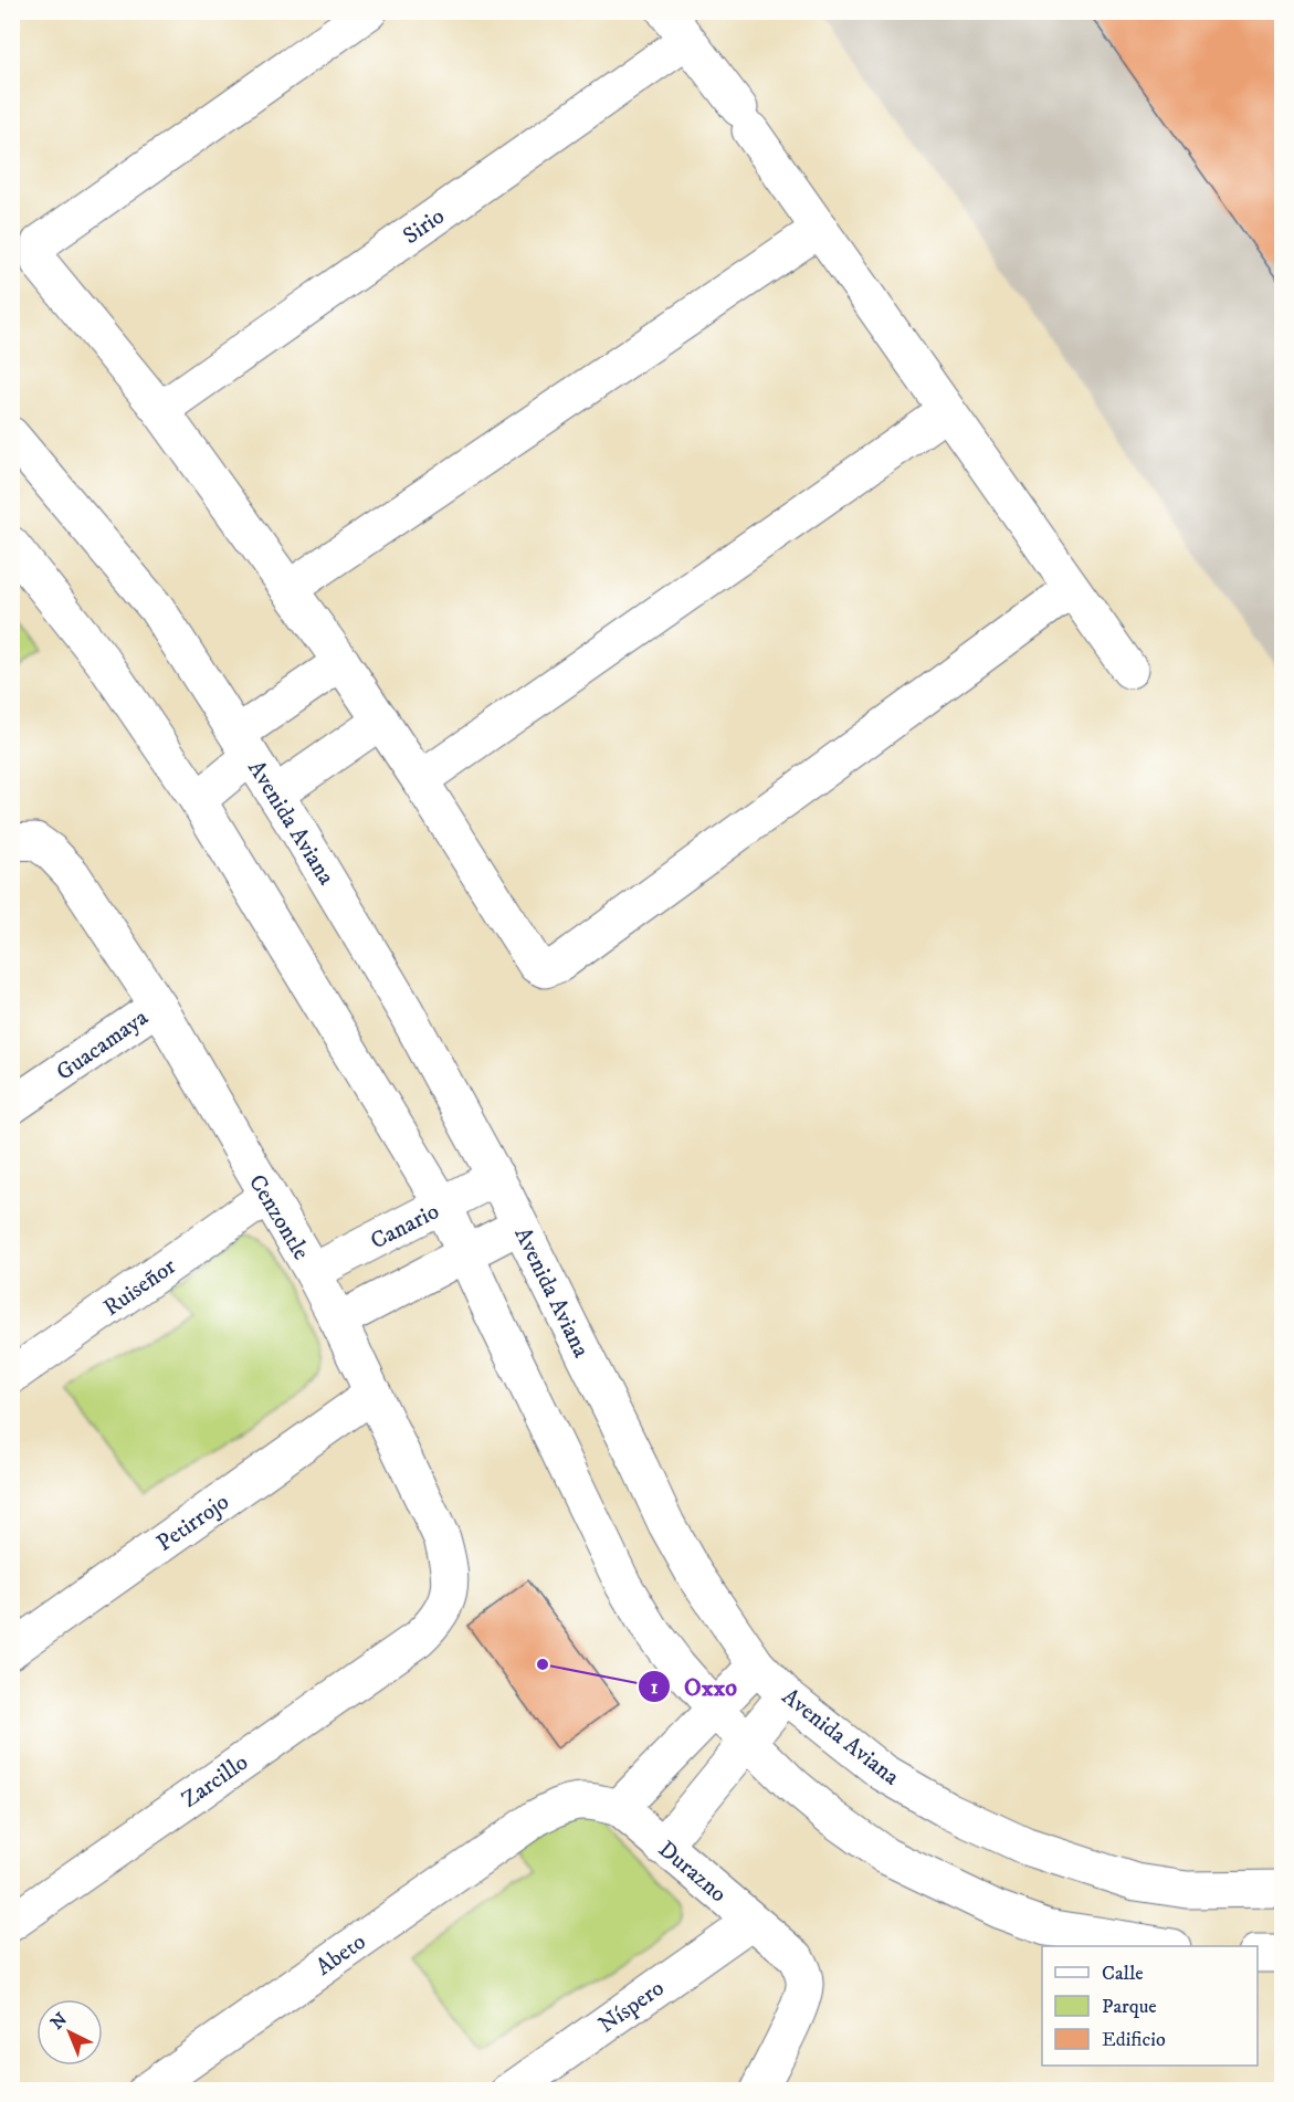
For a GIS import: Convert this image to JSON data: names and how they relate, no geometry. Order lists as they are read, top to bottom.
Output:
{
  "streets": {
    "street": [
      "Sirio",
      "Avenida Aviana",
      "Guacamaya",
      "Cenzontle",
      "Canario",
      "Ruiseñor",
      "Petirrojo",
      "Zarcillo",
      "Durazno",
      "Abeto",
      "Níspero"
    ]
  },
  "crossings": [
    ["Avenida Aviana", "Canario"],
    ["Guacamaya", "Cenzontle"],
    ["Cenzontle", "Canario"],
    ["Cenzontle", "Ruiseñor"],
    ["Cenzontle", "Petirrojo"],
    ["Cenzontle", "Zarcillo"],
    ["Durazno", "Abeto"],
    ["Durazno", "Níspero"]
  ],
  "places": ["Oxxo"],
  "legend": ["Calle", "Parque", "Edificio"],
  "north": "top left"
}
